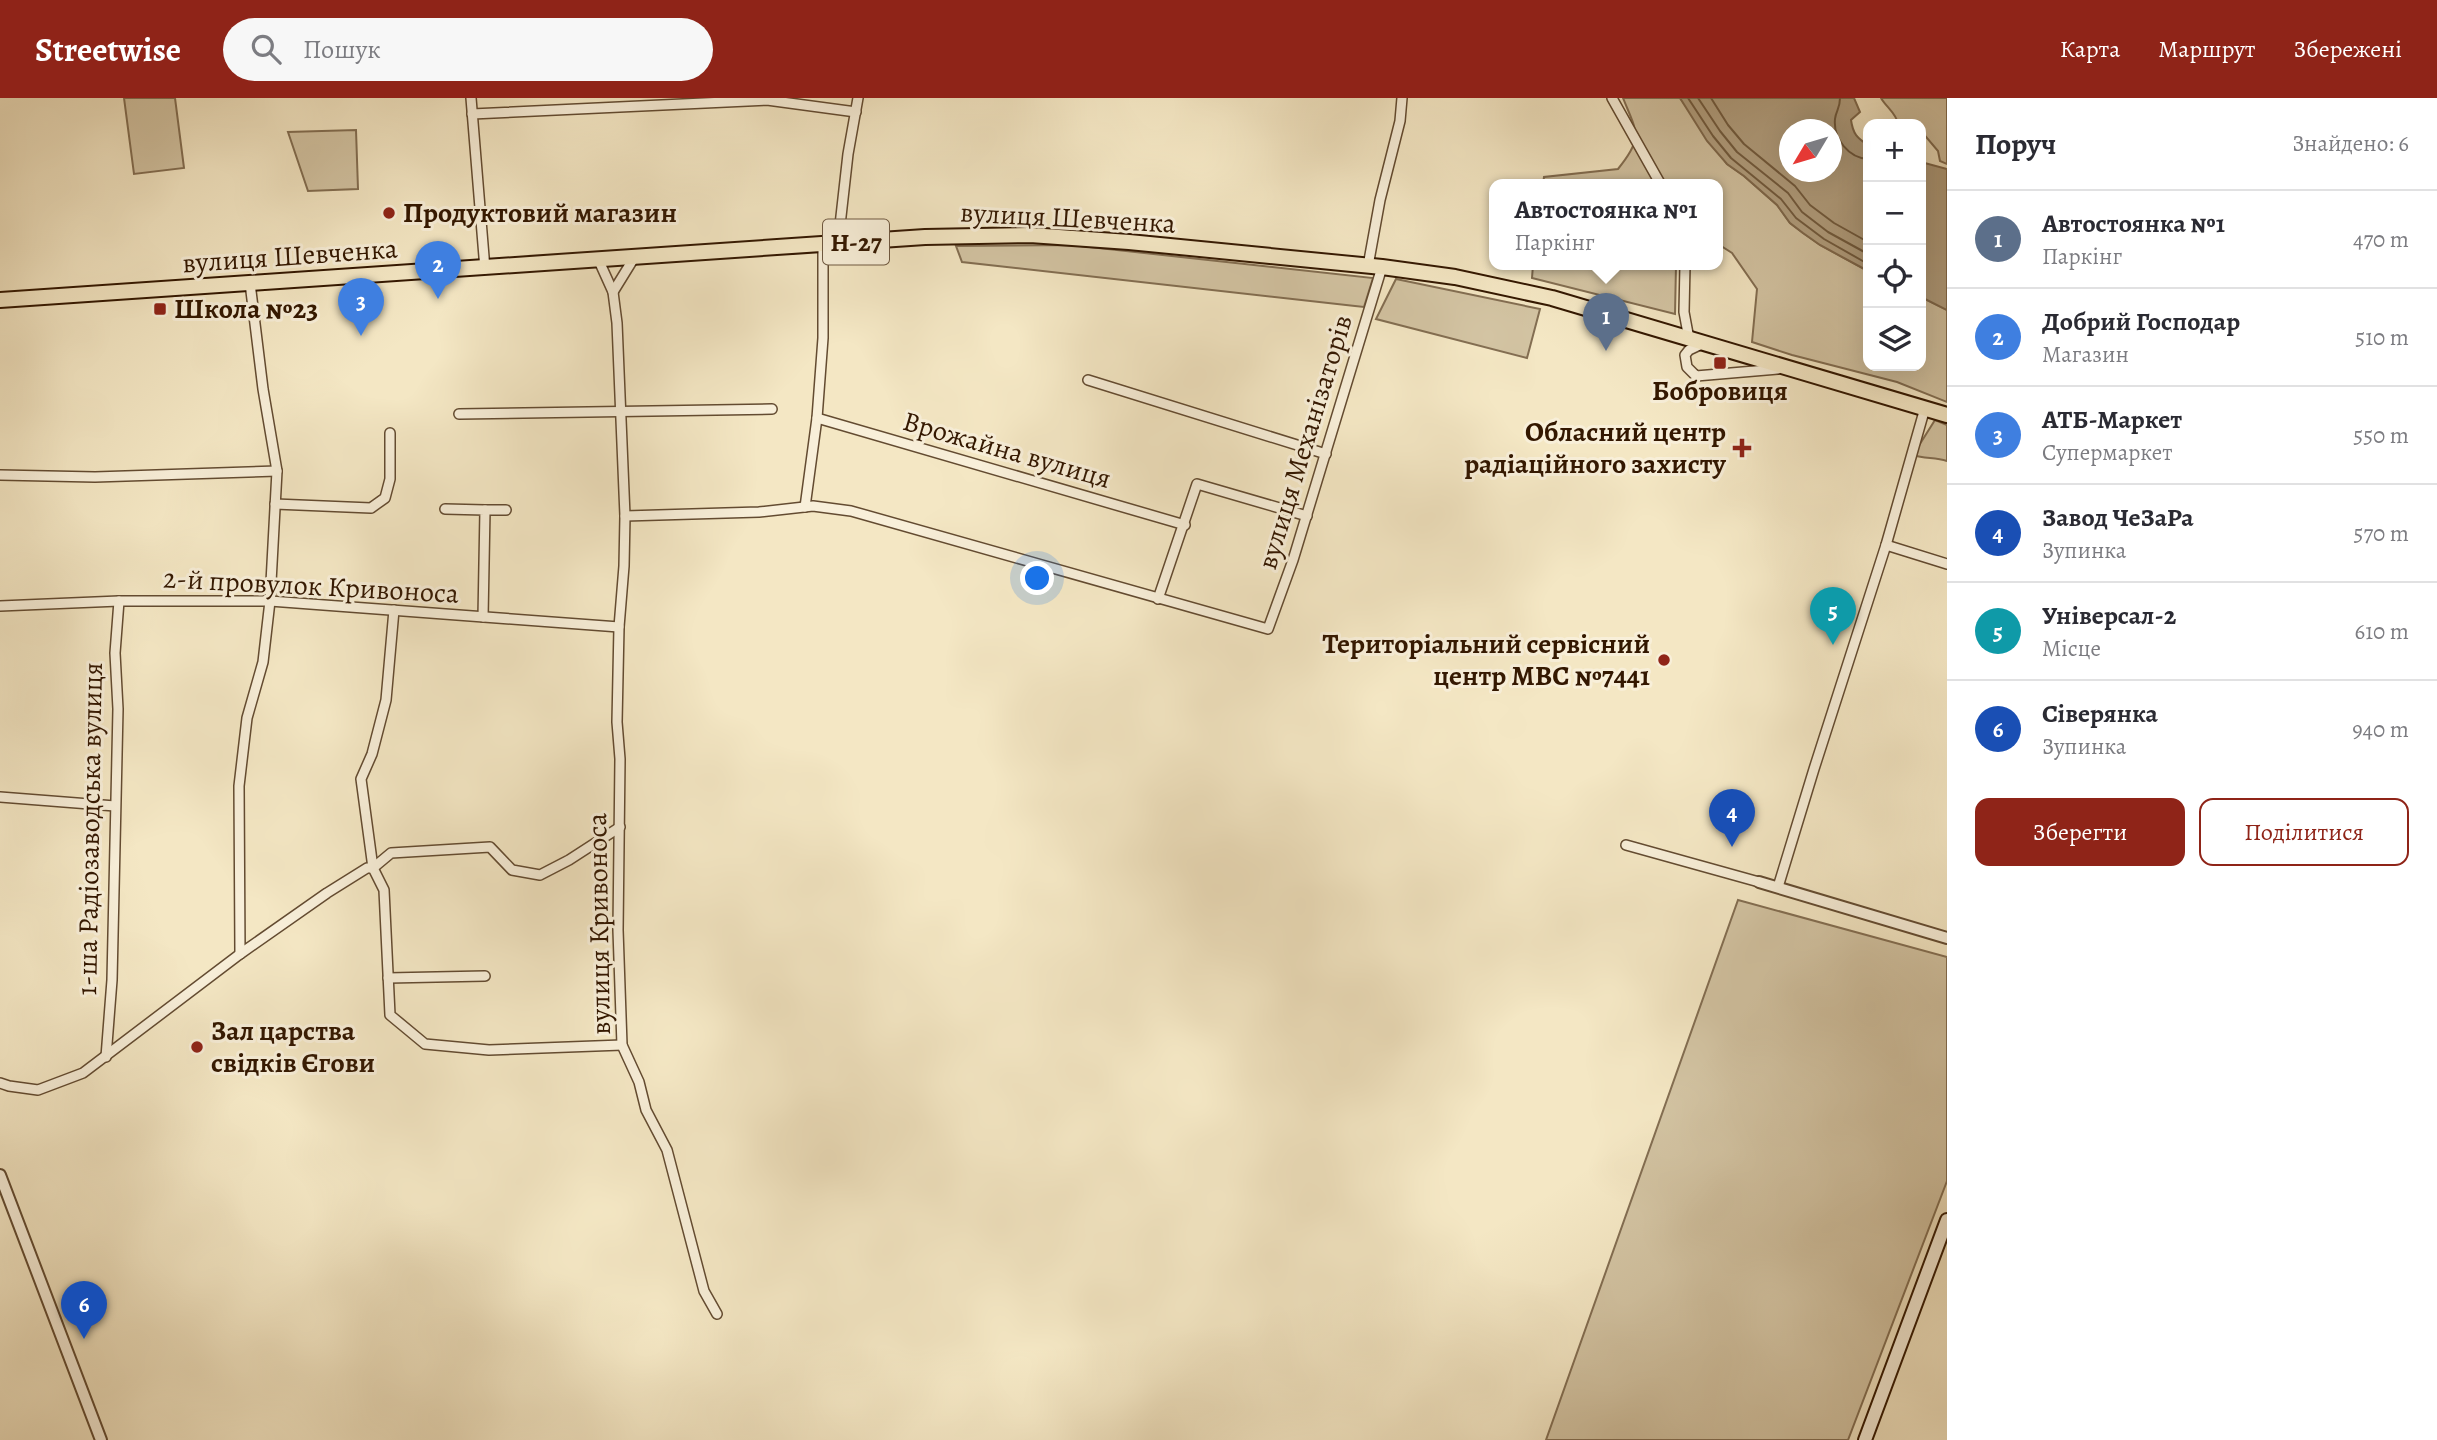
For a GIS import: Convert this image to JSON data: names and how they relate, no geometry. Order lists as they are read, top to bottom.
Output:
{
  "streets": {
    "main road": ["вулиця Шевченка", "Н-27"],
    "street": [
      "вулиця Механізаторів",
      "Врожайна вулиця",
      "2-й провулок Кривоноса",
      "1-ша Радіозаводська вулиця",
      "вулиця Кривоноса"
    ]
  },
  "crossings": [
    ["вулиця Шевченка", "вулиця Механізаторів"],
    ["вулиця Шевченка", "вулиця Кривоноса"],
    ["2-й провулок Кривоноса", "1-ша Радіозаводська вулиця"],
    ["2-й провулок Кривоноса", "вулиця Кривоноса"]
  ],
  "places": {
    "other": ["Продуктовий магазин", "Територіальний сервісний центр МВС №7441", "Зал царства свідків Єгови"],
    "transit": ["Школа №23", "Бобровиця"],
    "health": ["Обласний центр радіаційного захисту"]
  },
  "north": "bottom left",
  "page": {
    "header": "Streetwise",
    "search": "Пошук",
    "nav": ["Карта", "Маршрут", "Збережені"],
    "heading": ["Поруч", "Знайдено: 6"],
    "map_buttons": ["+", "−"],
    "popup": ["Автостоянка №1", "Паркінг"],
    "list": [
      {
        "mark": "1",
        "name": "Автостоянка №1",
        "note": "Паркінг",
        "value": "470 m"
      },
      {
        "mark": "2",
        "name": "Добрий Господар",
        "note": "Магазин",
        "value": "510 m"
      },
      {
        "mark": "3",
        "name": "АТБ-Маркет",
        "note": "Супермаркет",
        "value": "550 m"
      },
      {
        "mark": "4",
        "name": "Завод ЧеЗаРа",
        "note": "Зупинка",
        "value": "570 m"
      },
      {
        "mark": "5",
        "name": "Універсал-2",
        "note": "Місце",
        "value": "610 m"
      },
      {
        "mark": "6",
        "name": "Сіверянка",
        "note": "Зупинка",
        "value": "940 m"
      }
    ],
    "pins": [
      "2",
      "3",
      "1",
      "5",
      "4",
      "6"
    ],
    "buttons": ["Зберегти", "Поділитися"]
  }
}
